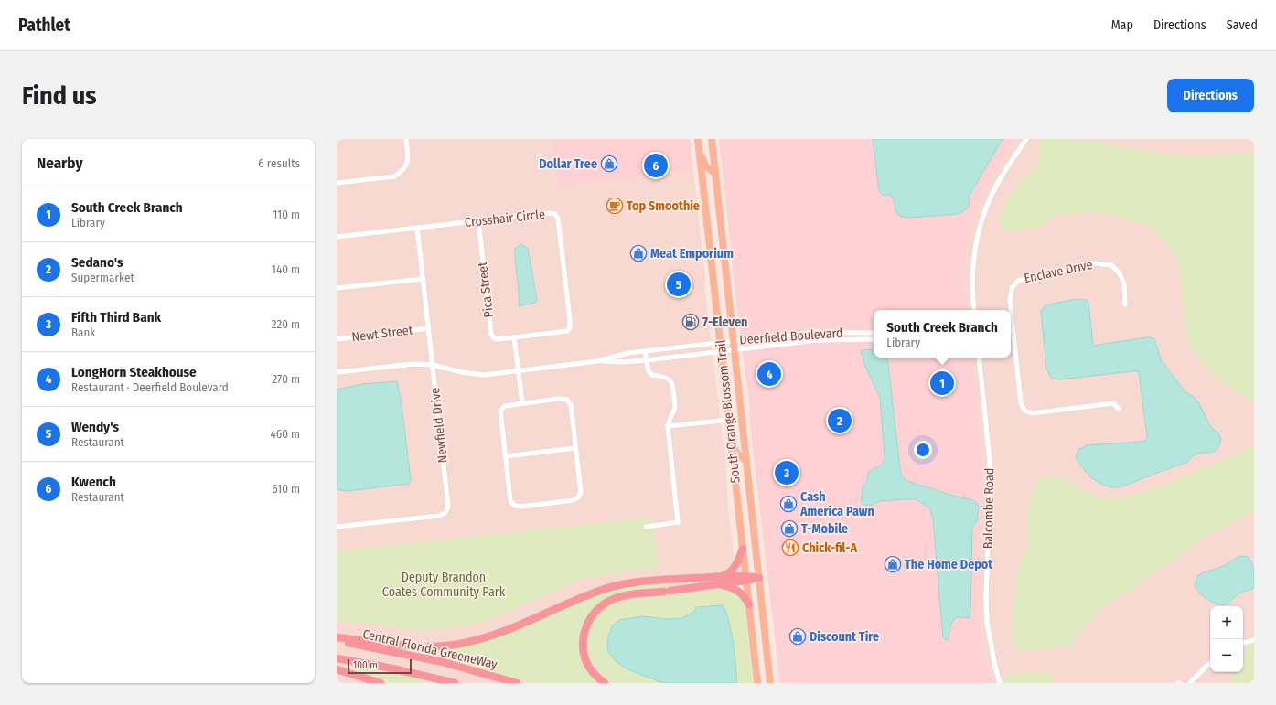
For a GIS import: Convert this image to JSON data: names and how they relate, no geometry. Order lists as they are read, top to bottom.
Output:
{
  "streets": {
    "highway": ["Central Florida GreeneWay"],
    "main road": ["South Orange Blossom Trail"],
    "street": [
      "Crosshair Circle",
      "Enclave Drive",
      "Pica Street",
      "Newt Street",
      "Deerfield Boulevard",
      "Newfield Drive",
      "Balcombe Road"
    ]
  },
  "crossings": [
    ["Crosshair Circle", "Pica Street"],
    ["Crosshair Circle", "Newfield Drive"],
    ["Newt Street", "Newfield Drive"],
    ["Deerfield Boulevard", "South Orange Blossom Trail"],
    ["Deerfield Boulevard", "Newfield Drive"]
  ],
  "parks": ["Deputy Brandon Coates Community Park"],
  "places": {
    "shop": [
      "Dollar Tree",
      "Meat Emporium",
      "Cash America Pawn",
      "T-Mobile",
      "The Home Depot",
      "Discount Tire"
    ],
    "cafe": ["Top Smoothie"],
    "fuel station": ["7-Eleven"],
    "restaurant": ["Chick-fil-A"]
  },
  "scale_bar": "100 m",
  "page": {
    "header": "Pathlet",
    "nav": ["Map", "Directions", "Saved"],
    "buttons": "Directions",
    "title": "Find us",
    "heading": ["Nearby", "6 results"],
    "pins": [
      "6",
      "5",
      "4",
      "1",
      "2",
      "3"
    ],
    "list": [
      {
        "mark": "1",
        "name": "South Creek Branch",
        "note": "Library",
        "value": "110 m"
      },
      {
        "mark": "2",
        "name": "Sedano's",
        "note": "Supermarket",
        "value": "140 m"
      },
      {
        "mark": "3",
        "name": "Fifth Third Bank",
        "note": "Bank",
        "value": "220 m"
      },
      {
        "mark": "4",
        "name": "LongHorn Steakhouse",
        "note": "Restaurant · Deerfield Boulevard",
        "value": "270 m"
      },
      {
        "mark": "5",
        "name": "Wendy's",
        "note": "Restaurant",
        "value": "460 m"
      },
      {
        "mark": "6",
        "name": "Kwench",
        "note": "Restaurant",
        "value": "610 m"
      }
    ],
    "popup": ["South Creek Branch", "Library"],
    "map_buttons": ["+", "−"],
    "scale": "100 m"
  }
}
